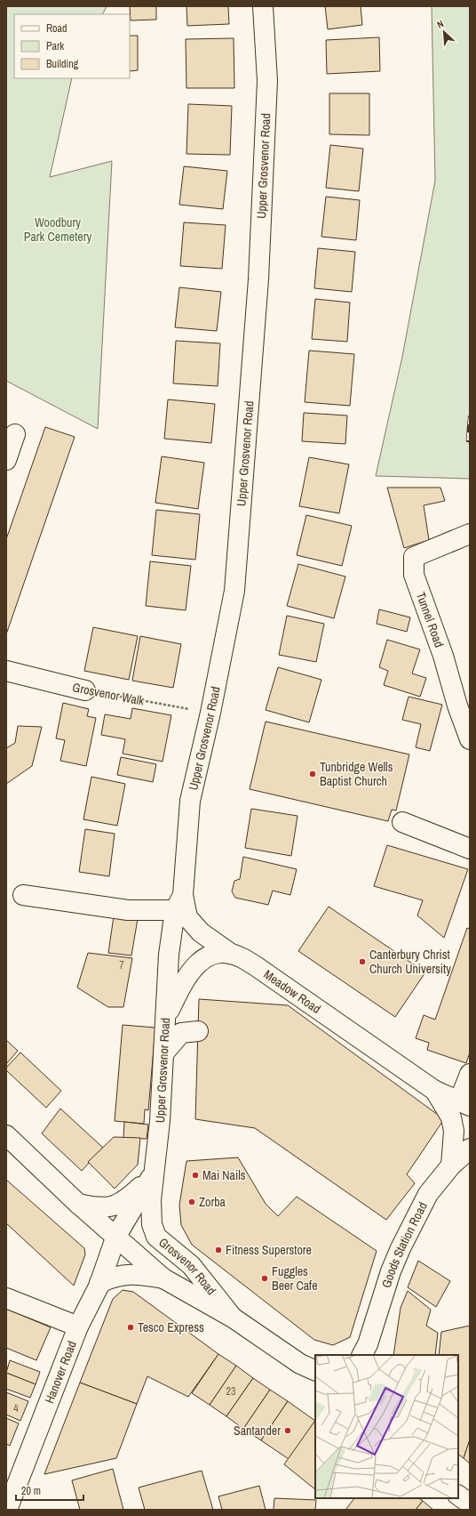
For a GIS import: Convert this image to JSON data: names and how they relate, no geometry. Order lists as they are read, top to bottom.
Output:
{
  "streets": {
    "street": [
      "Upper Grosvenor Road",
      "Tunnel Road",
      "Grosvenor Walk",
      "Meadow Road",
      "Goods Station Road",
      "Grosvenor Road",
      "Hanover Road"
    ]
  },
  "crossings": [
    ["Upper Grosvenor Road", "Grosvenor Walk"],
    ["Upper Grosvenor Road", "Meadow Road"],
    ["Upper Grosvenor Road", "Grosvenor Road"],
    ["Upper Grosvenor Road", "Hanover Road"],
    ["Meadow Road", "Goods Station Road"],
    ["Grosvenor Road", "Hanover Road"]
  ],
  "parks": ["Woodbury Park Cemetery"],
  "places": [
    "Tunbridge Wells Baptist Church",
    "Canterbury Christ Church University",
    "Mai Nails",
    "Zorba",
    "Fitness Superstore",
    "Fuggles Beer Cafe",
    "Tesco Express",
    "Santander"
  ],
  "house_numbers": ["7", "23", "4"],
  "legend": ["Road", "Park", "Building"],
  "scale_bar": "20 m",
  "north": "top left"
}
